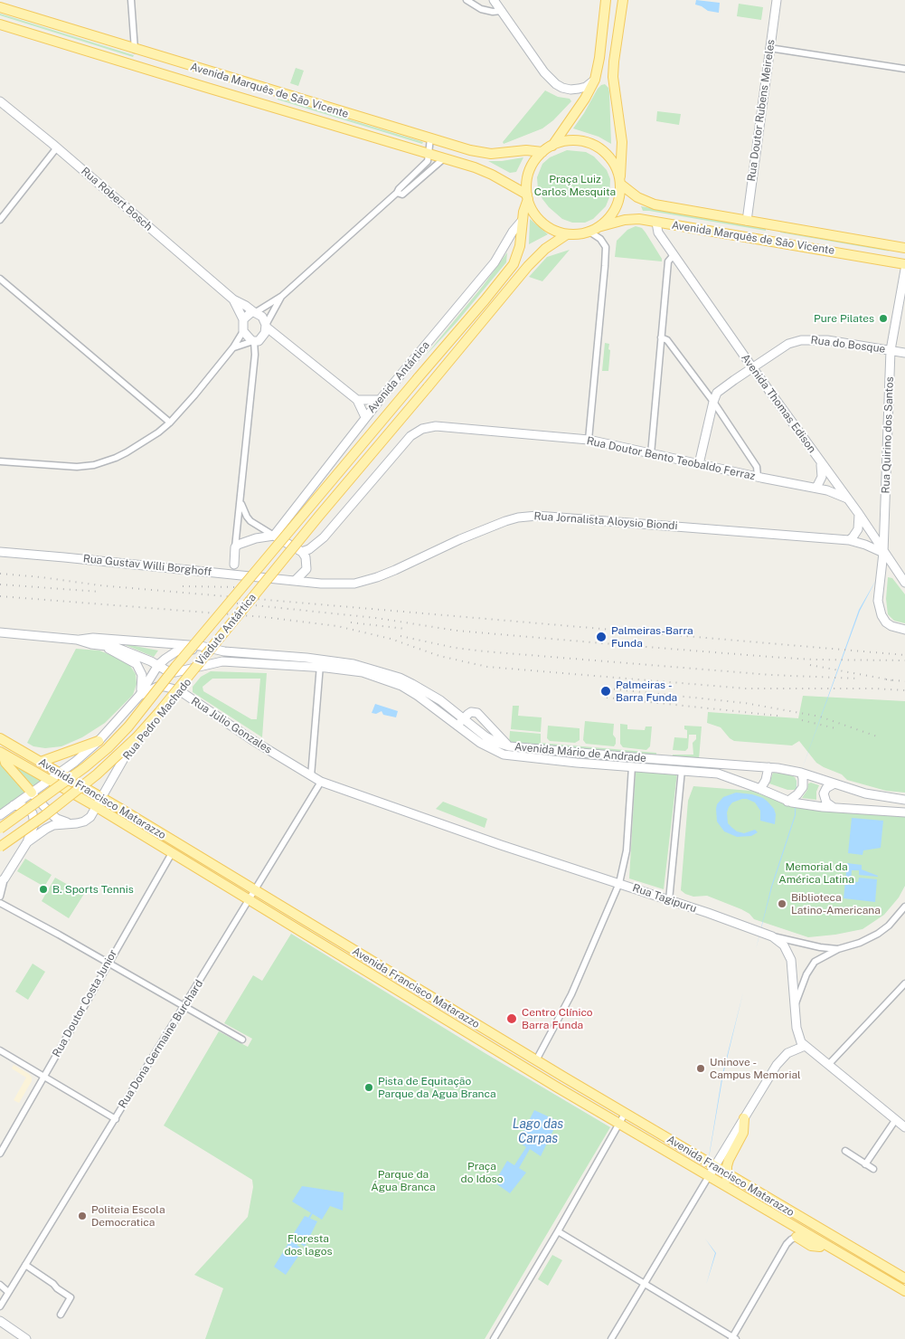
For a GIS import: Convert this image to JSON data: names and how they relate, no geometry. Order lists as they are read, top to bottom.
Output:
{
  "streets": {
    "main road": [
      "Avenida Marquês de São Vicente",
      "Avenida Antártica",
      "Viaduto Antártica",
      "Avenida Francisco Matarazzo"
    ],
    "street": [
      "Rua Doutor Rubens Meireles",
      "Rua Robert Bosch",
      "Rua do Bosque",
      "Avenida Thomas Edison",
      "Rua Quirino dos Santos",
      "Rua Doutor Bento Teobaldo Ferraz",
      "Rua Jornalista Aloysio Biondi",
      "Rua Gustav Willi Borghoff",
      "Rua Pedro Machado",
      "Rua Julio Gonzales",
      "Avenida Mário de Andrade",
      "Rua Tagipuru",
      "Rua Doutor Costa Junior",
      "Rua Dona Germaine Burchard"
    ]
  },
  "crossings": [
    ["Avenida Marquês de São Vicente", "Rua Doutor Rubens Meireles"],
    ["Avenida Marquês de São Vicente", "Avenida Antártica"],
    ["Avenida Marquês de São Vicente", "Avenida Thomas Edison"],
    ["Avenida Marquês de São Vicente", "Viaduto Antártica"],
    ["Rua do Bosque", "Avenida Thomas Edison"],
    ["Rua do Bosque", "Rua Quirino dos Santos"],
    ["Rua do Bosque", "Rua Doutor Bento Teobaldo Ferraz"],
    ["Avenida Antártica", "Viaduto Antártica"],
    ["Avenida Thomas Edison", "Rua Quirino dos Santos"],
    ["Avenida Thomas Edison", "Rua Doutor Bento Teobaldo Ferraz"],
    ["Avenida Thomas Edison", "Rua Jornalista Aloysio Biondi"],
    ["Rua Quirino dos Santos", "Rua Jornalista Aloysio Biondi"],
    ["Rua Jornalista Aloysio Biondi", "Rua Gustav Willi Borghoff"],
    ["Rua Pedro Machado", "Rua Julio Gonzales"],
    ["Rua Pedro Machado", "Avenida Mário de Andrade"],
    ["Rua Pedro Machado", "Avenida Francisco Matarazzo"],
    ["Rua Julio Gonzales", "Rua Tagipuru"],
    ["Rua Julio Gonzales", "Rua Dona Germaine Burchard"],
    ["Avenida Francisco Matarazzo", "Rua Doutor Costa Junior"],
    ["Avenida Francisco Matarazzo", "Rua Dona Germaine Burchard"],
    ["Rua Tagipuru", "Rua Dona Germaine Burchard"]
  ],
  "water": ["Lago das Carpas"],
  "parks": [
    "Praça Luiz Carlos Mesquita",
    "Memorial da América Latina",
    "Praça do Idoso",
    "Parque da Água Branca",
    "Floresta dos lagos"
  ],
  "places": [
    "Pure Pilates",
    "Palmeiras-Barra Funda",
    "Palmeiras - Barra Funda",
    "B. Sports Tennis",
    "Biblioteca Latino-Americana",
    "Centro Clínico Barra Funda",
    "Uninove - Campus Memorial",
    "Pista de Equitação Parque da Agua Branca",
    "Politeia Escola Democratica"
  ]
}
